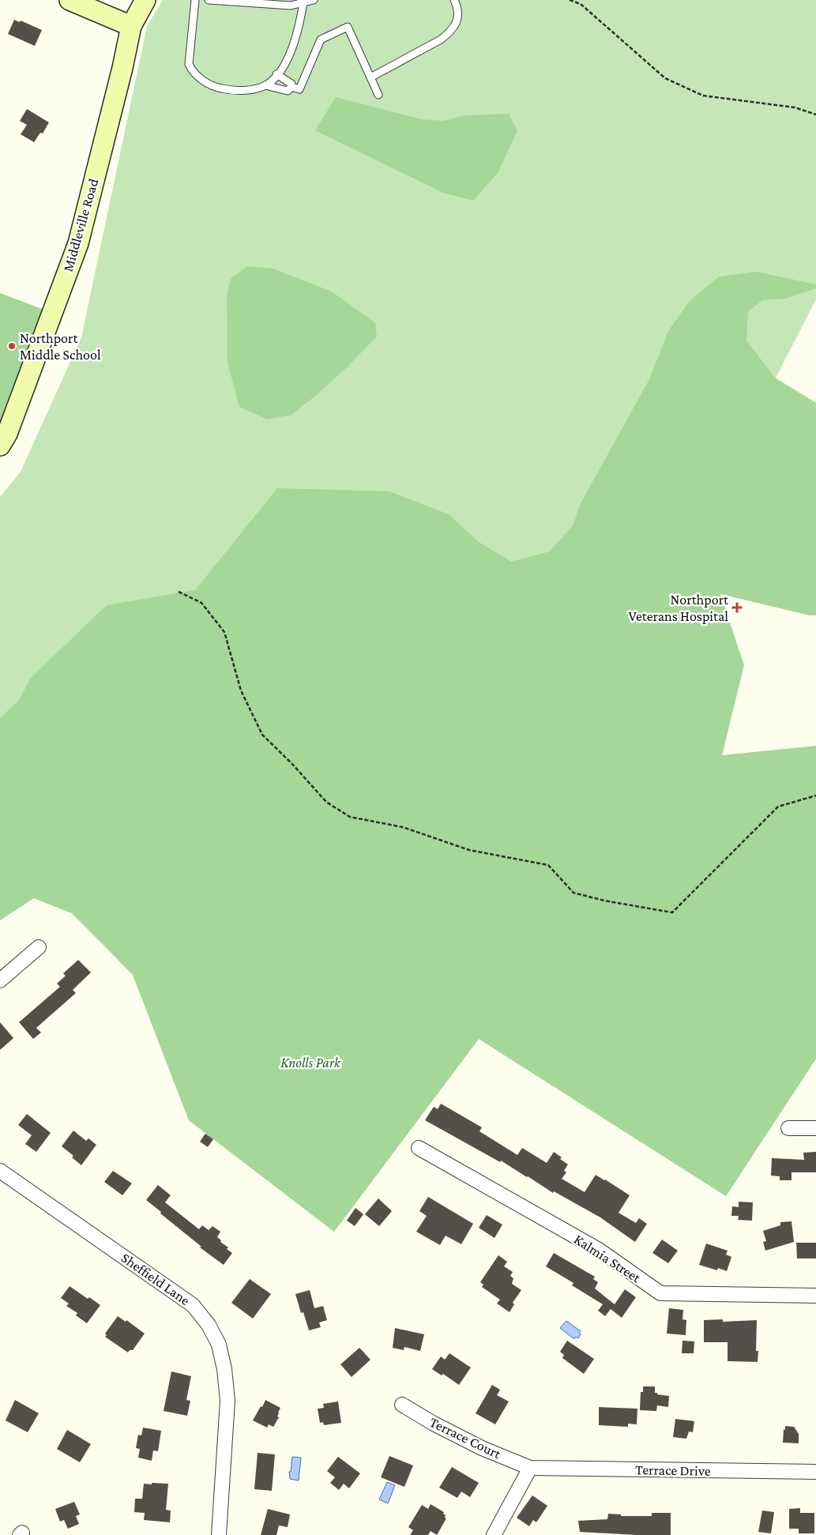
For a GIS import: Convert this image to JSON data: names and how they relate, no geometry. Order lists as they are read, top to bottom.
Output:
{
  "streets": {
    "street": [
      "Middleville Road",
      "Kalmia Street",
      "Sheffield Lane",
      "Terrace Court",
      "Terrace Drive"
    ]
  },
  "crossings": [
    ["Terrace Court", "Terrace Drive"]
  ],
  "parks": ["Knolls Park"],
  "places": {
    "other": ["Northport Middle School"],
    "health": ["Northport Veterans Hospital"]
  }
}
